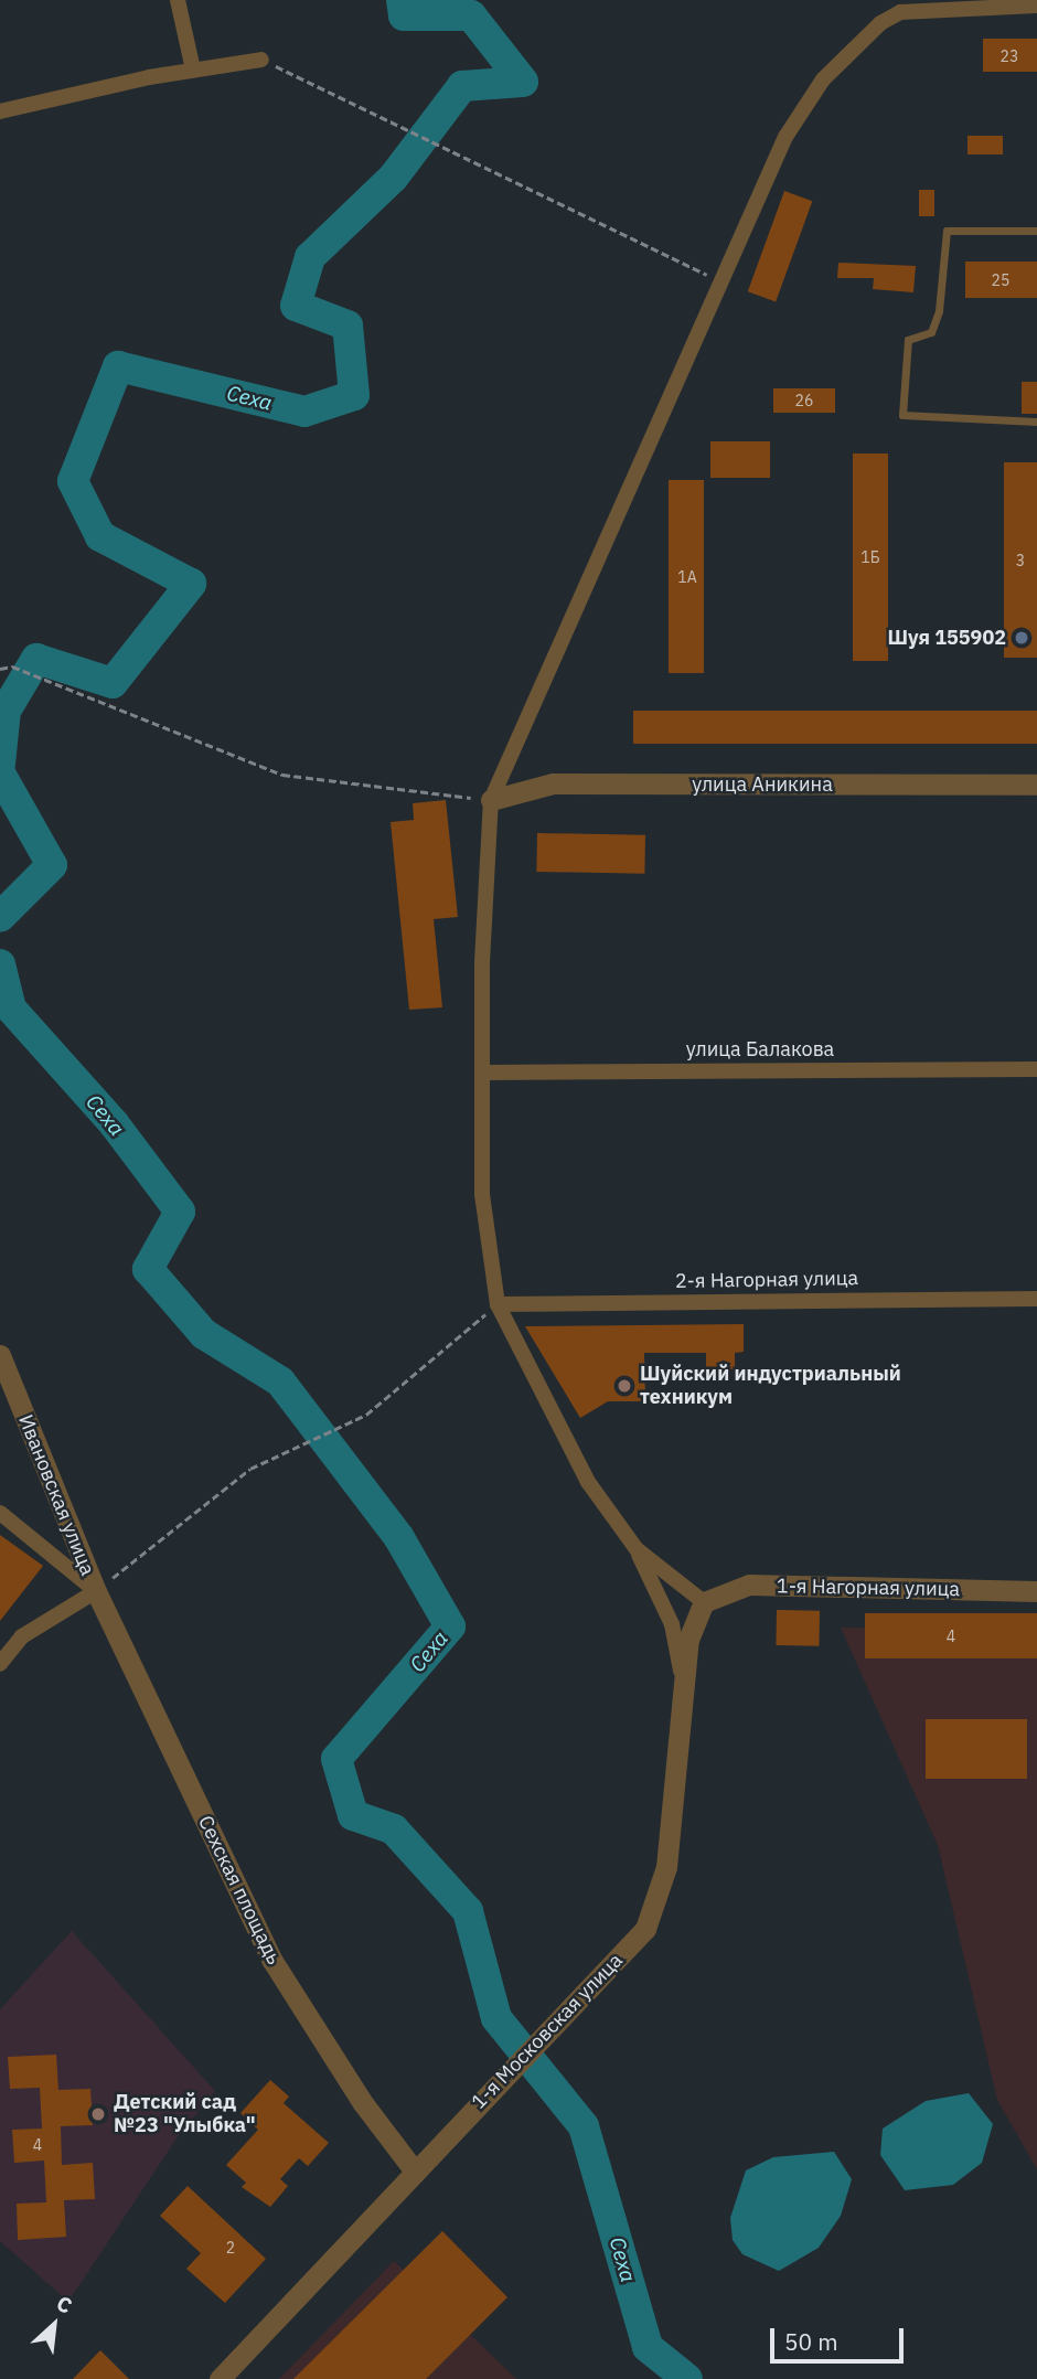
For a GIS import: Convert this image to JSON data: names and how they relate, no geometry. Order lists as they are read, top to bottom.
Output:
{
  "streets": {
    "street": [
      "улица Аникина",
      "улица Балакова",
      "2-я Нагорная улица",
      "Ивановская улица",
      "1-я Нагорная улица",
      "Сехская площадь",
      "1-я Московская улица"
    ]
  },
  "crossings": [
    ["Ивановская улица", "Сехская площадь"],
    ["1-я Нагорная улица", "1-я Московская улица"],
    ["Сехская площадь", "1-я Московская улица"]
  ],
  "water": ["Сеха"],
  "places": ["Шуя 155902", "Шуйский индустриальный техникум", "Детский сад №23 \"Улыбка\""],
  "house_numbers": [
    "23",
    "25",
    "26",
    "1Б",
    "3",
    "1А",
    "4",
    "4",
    "2"
  ],
  "scale_bar": "50 m",
  "north": "top right"
}
